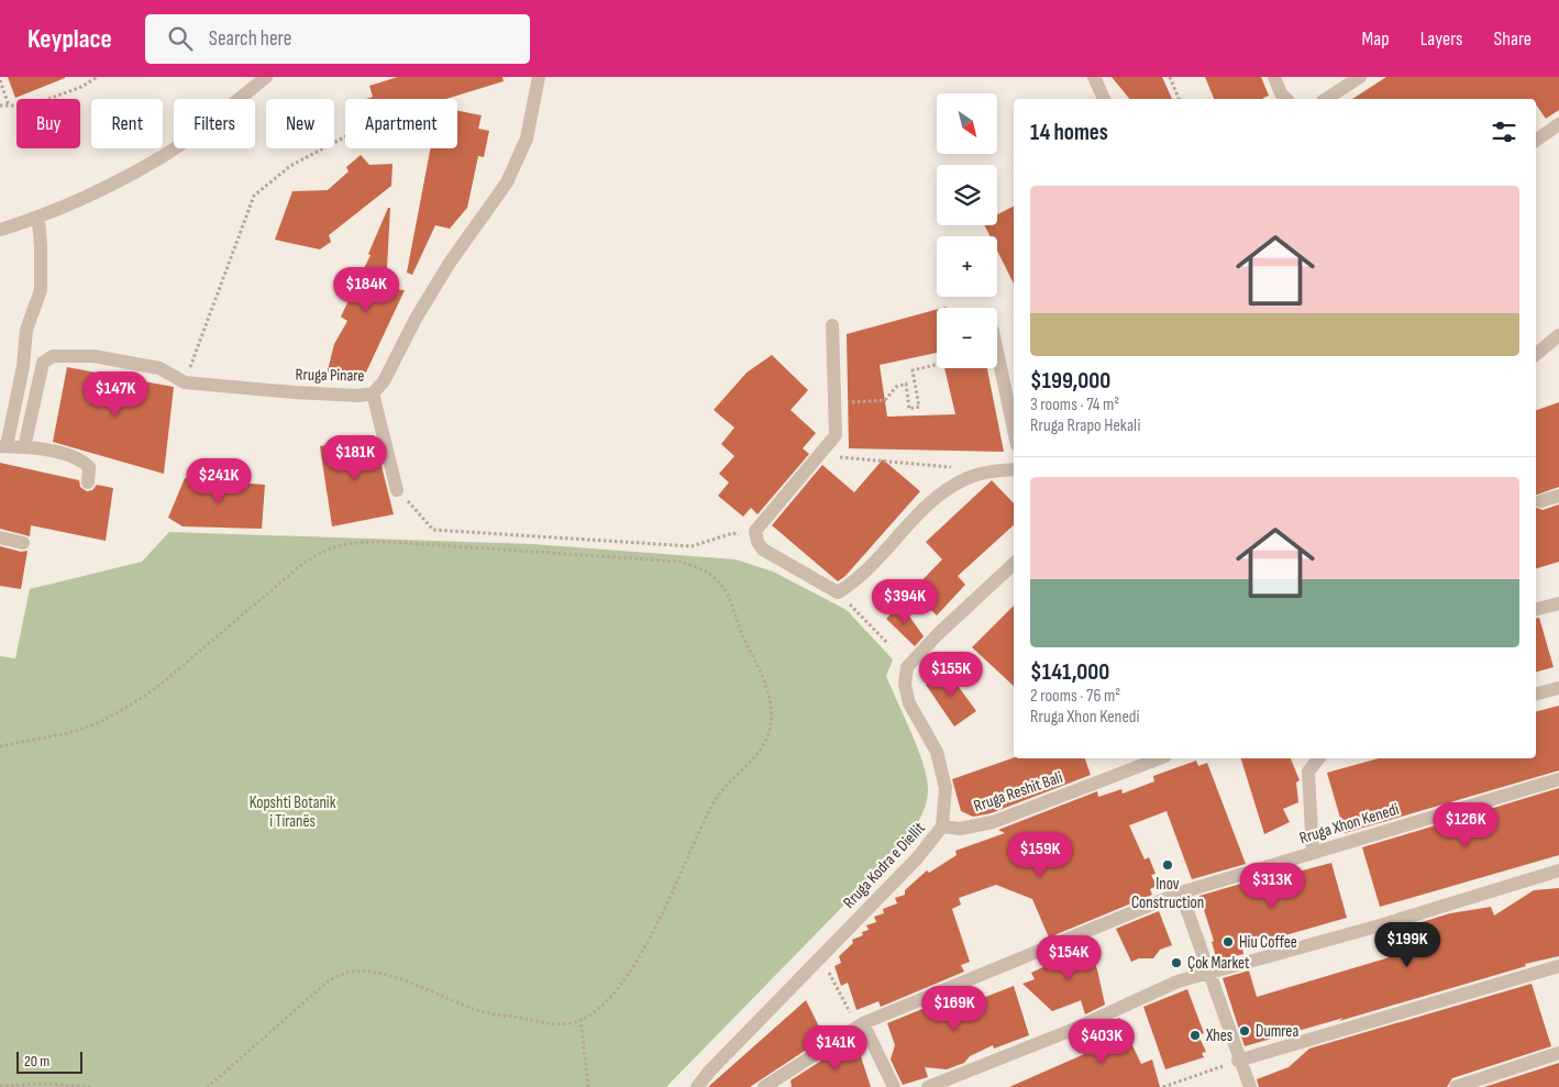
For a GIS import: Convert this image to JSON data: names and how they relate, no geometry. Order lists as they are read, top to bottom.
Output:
{
  "streets": {
    "street": [
      "Rruga Pinare",
      "Rruga Reshit Bali",
      "Rruga Xhon Kenedi",
      "Rruga Kodra e Diellit"
    ]
  },
  "crossings": [
    ["Rruga Reshit Bali", "Rruga Kodra e Diellit"]
  ],
  "parks": ["Kopshti Botanik i Tiranës"],
  "places": [
    "Inov Construction",
    "Hiu Coffee",
    "Çok Market",
    "Dumrea",
    "Xhes"
  ],
  "scale_bar": "20 m",
  "north": "bottom right",
  "page": {
    "header": "Keyplace",
    "search": "Search here",
    "nav": ["Map", "Layers", "Share"],
    "map_buttons": ["+", "−"],
    "chip": [
      "Buy",
      "Rent",
      "Filters",
      "New",
      "Apartment"
    ],
    "heading": "14 homes",
    "list": [
      {
        "name": "$199,000",
        "note": "3 rooms · 74 m² · Rruga Rrapo Hekali"
      },
      {
        "name": "$141,000",
        "note": "2 rooms · 76 m² · Rruga Xhon Kenedi"
      }
    ],
    "price": [
      "$184K",
      "$147K",
      "$181K",
      "$241K",
      "$394K",
      "$155K",
      "$126K",
      "$159K",
      "$313K",
      "$199K",
      "$154K",
      "$169K",
      "$403K",
      "$141K"
    ],
    "scale": "20 m"
  }
}
